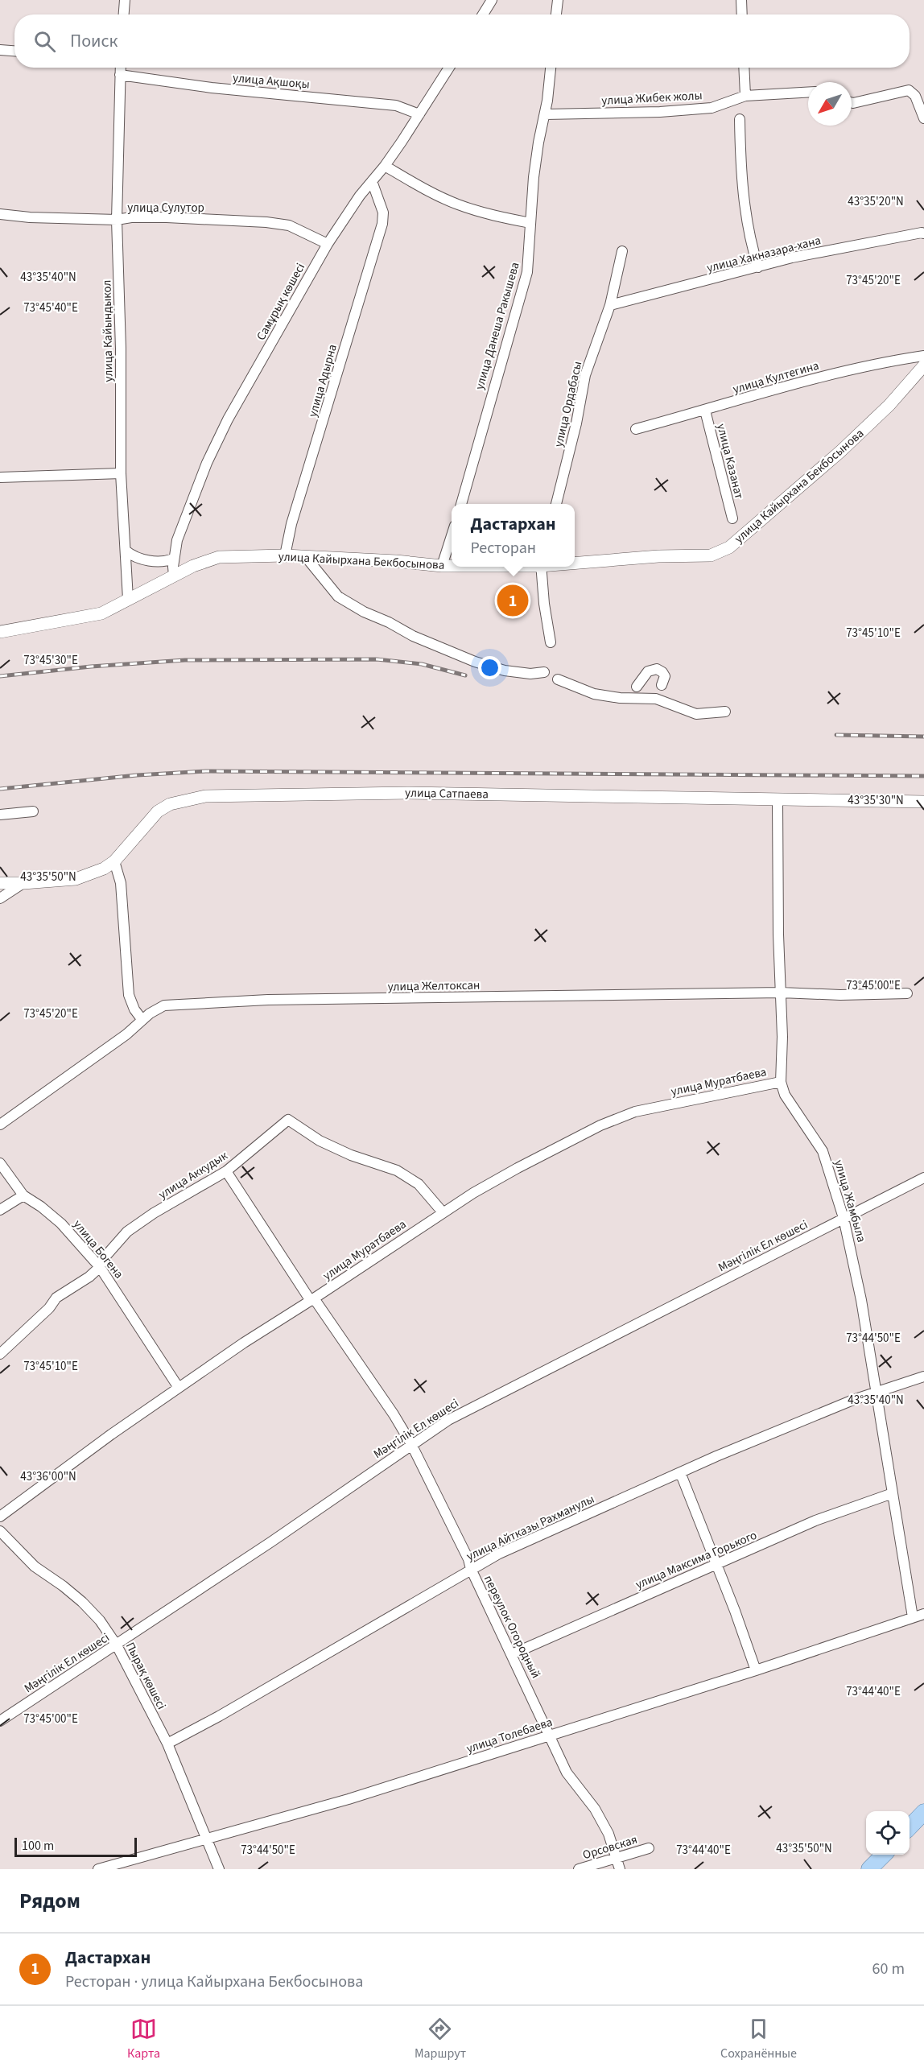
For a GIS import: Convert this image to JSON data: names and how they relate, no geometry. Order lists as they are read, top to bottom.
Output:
{
  "streets": {
    "street": [
      "улица Ақшоқы",
      "улица Жибек жолы",
      "улица Сулутор",
      "улица Хакназара-хана",
      "Самұрық көшесі",
      "улица Данеша Ракышева",
      "улица Кайындыкол",
      "улица Култегина",
      "улица Адырна",
      "улица Ордабасы",
      "улица Казанат",
      "улица Кайырхана Бекбосынова",
      "улица Сатпаева",
      "улица Желтоксан",
      "улица Муратбаева",
      "улица Аккудык",
      "улица Жамбыла",
      "Мәңгілік Ел көшесі",
      "улица Богена",
      "улица Айтказы Рахманулы",
      "улица Максима Горького",
      "переулок Огородный",
      "Пырақ көшесі",
      "улица Толебаева",
      "Орсовская"
    ]
  },
  "crossings": [
    ["улица Ақшоқы", "Самұрық көшесі"],
    ["улица Ақшоқы", "улица Кайындыкол"],
    ["улица Жибек жолы", "улица Данеша Ракышева"],
    ["улица Сулутор", "Самұрық көшесі"],
    ["улица Сулутор", "улица Кайындыкол"],
    ["улица Хакназара-хана", "улица Ордабасы"],
    ["Самұрық көшесі", "улица Адырна"],
    ["Самұрық көшесі", "улица Кайырхана Бекбосынова"],
    ["улица Кайындыкол", "улица Кайырхана Бекбосынова"],
    ["улица Култегина", "улица Казанат"],
    ["улица Адырна", "улица Кайырхана Бекбосынова"],
    ["улица Сатпаева", "улица Жамбыла"],
    ["улица Желтоксан", "улица Жамбыла"],
    ["улица Муратбаева", "улица Аккудык"],
    ["улица Муратбаева", "улица Жамбыла"],
    ["улица Муратбаева", "улица Богена"],
    ["улица Муратбаева", "переулок Огородный"],
    ["улица Аккудык", "улица Богена"],
    ["улица Аккудык", "переулок Огородный"],
    ["улица Жамбыла", "Мәңгілік Ел көшесі"],
    ["улица Жамбыла", "улица Айтказы Рахманулы"],
    ["улица Жамбыла", "улица Максима Горького"],
    ["улица Жамбыла", "улица Толебаева"],
    ["Мәңгілік Ел көшесі", "переулок Огородный"],
    ["Мәңгілік Ел көшесі", "Пырақ көшесі"],
    ["улица Айтказы Рахманулы", "переулок Огородный"],
    ["улица Айтказы Рахманулы", "Пырақ көшесі"],
    ["улица Максима Горького", "переулок Огородный"],
    ["переулок Огородный", "улица Толебаева"],
    ["переулок Огородный", "Орсовская"],
    ["Пырақ көшесі", "улица Толебаева"]
  ],
  "scale_bar": "100 m",
  "north": "bottom left",
  "page": {
    "search": "Поиск",
    "popup": ["Дастархан", "Ресторан"],
    "pins": "1",
    "scale": "100 m",
    "heading": "Рядом",
    "list": [
      {
        "mark": "1",
        "name": "Дастархан",
        "note": "Ресторан · улица Кайырхана Бекбосынова",
        "value": "60 m"
      }
    ],
    "nav": ["Карта", "Маршрут", "Сохранённые"]
  },
  "coordinates": [
    "43°35'20\"N",
    "43°35'40\"N",
    "73°45'20\"E",
    "73°45'40\"E",
    "73°45'10\"E",
    "73°45'30\"E",
    "43°35'30\"N",
    "43°35'50\"N",
    "73°45'00\"E",
    "73°44'50\"E",
    "43°36'00\"N",
    "73°44'40\"E"
  ]
}
